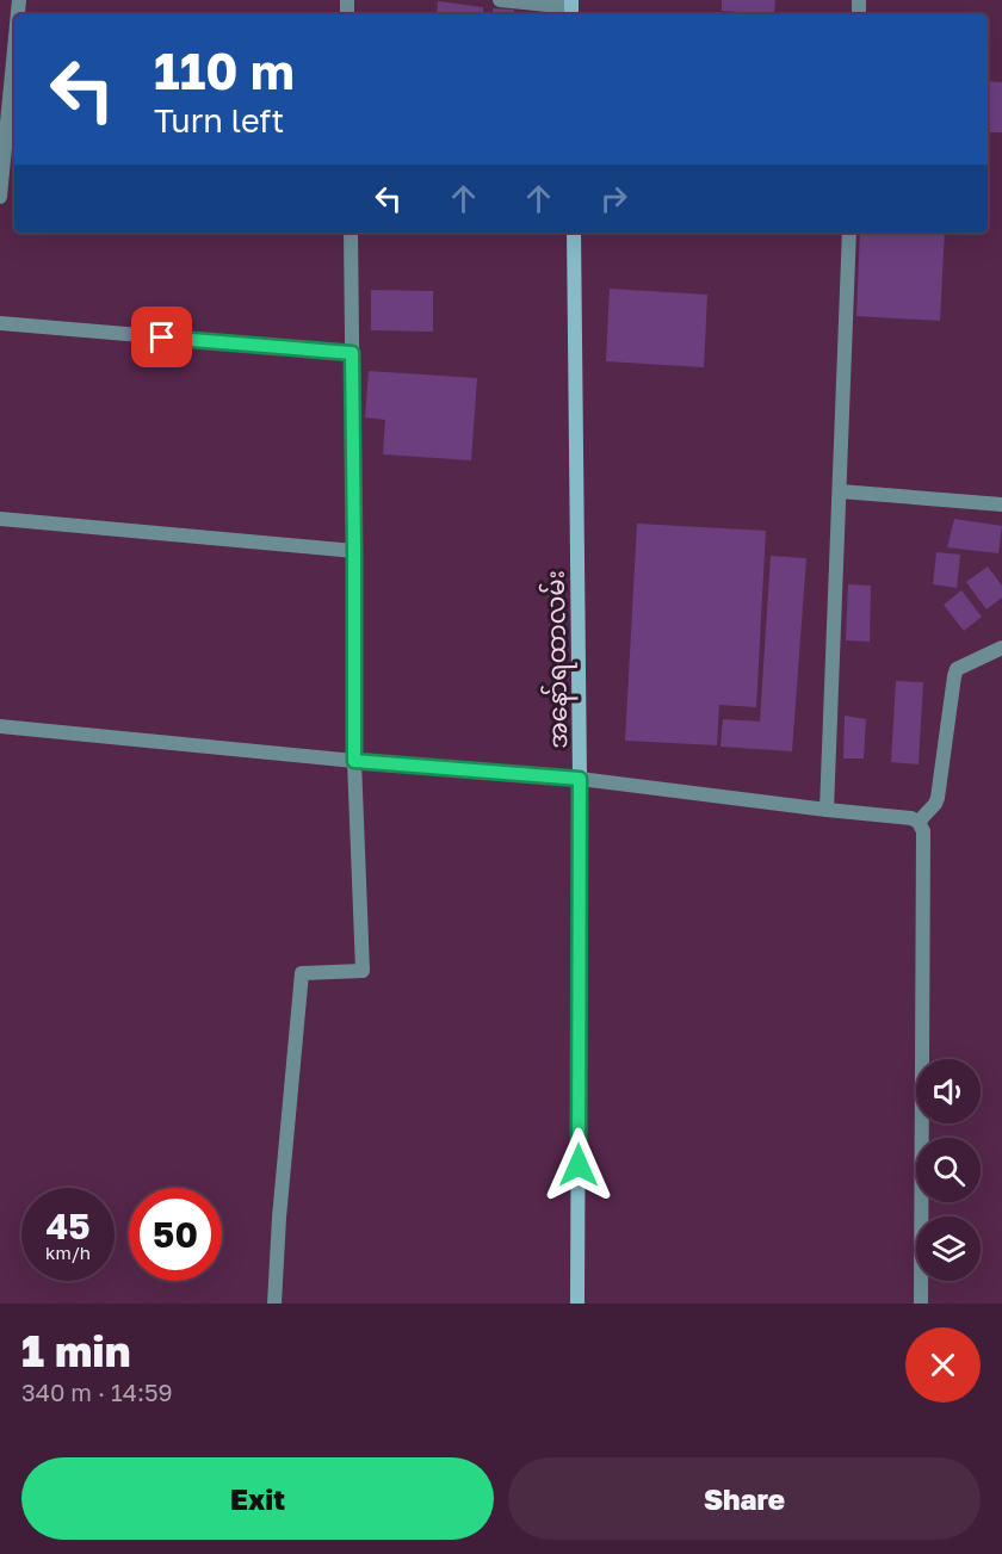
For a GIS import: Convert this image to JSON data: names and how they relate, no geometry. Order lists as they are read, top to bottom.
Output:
{
  "streets": {
    "main road": ["အနော်ရထာလမ်း"]
  },
  "page": {
    "turn": ["110 m", "Turn left"],
    "speed": "45 km/h",
    "limit": "50",
    "heading": ["1 min", "340 m · 14:59"],
    "buttons": ["Exit", "Share"]
  }
}
